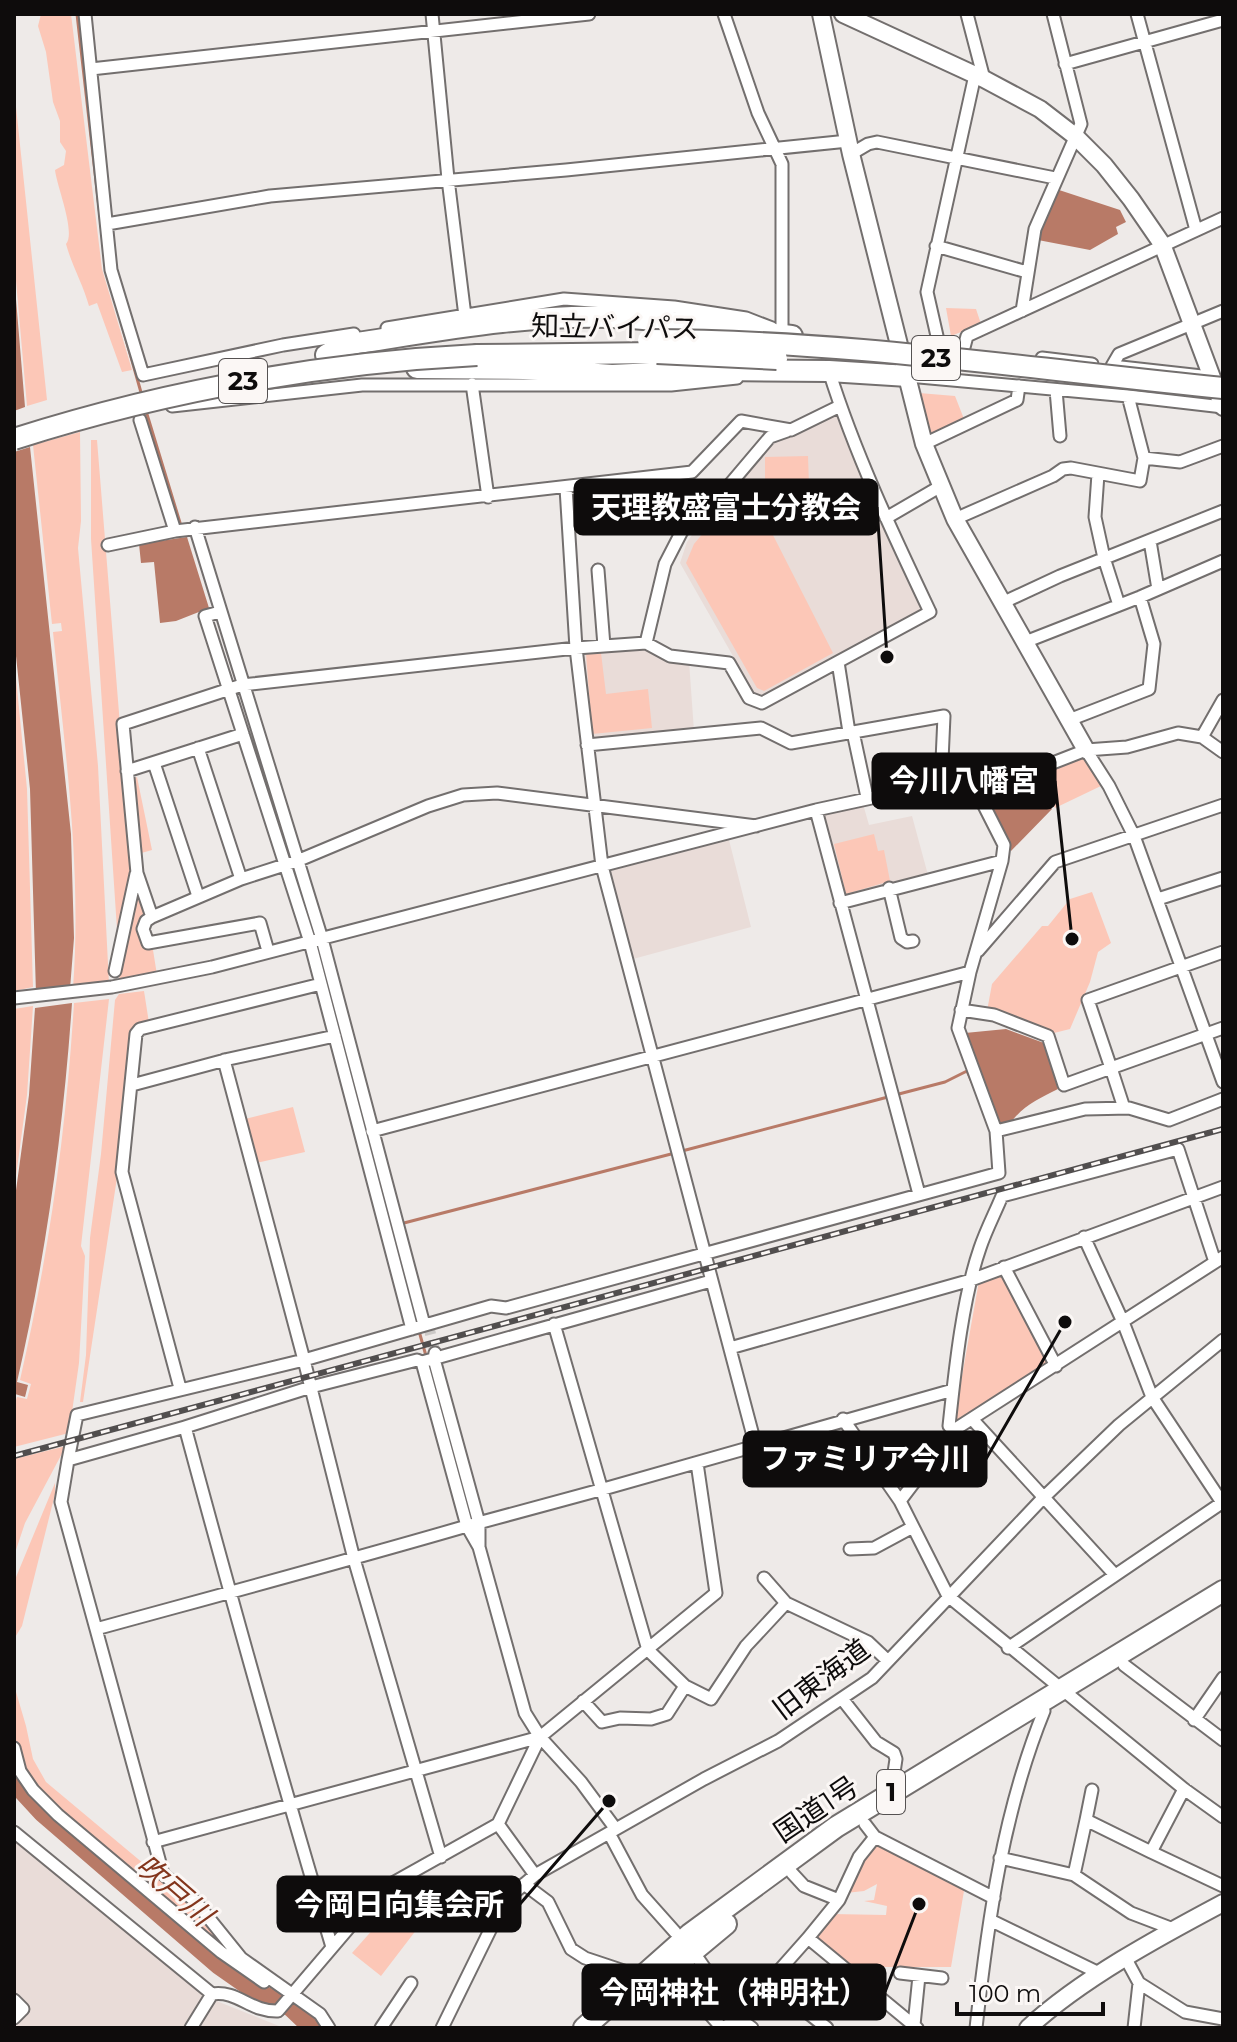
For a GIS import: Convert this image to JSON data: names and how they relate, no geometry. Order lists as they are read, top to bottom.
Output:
{
  "streets": {
    "highway": [
      "知立バイパス",
      "23",
      "1",
      "国道1号"
    ],
    "street": ["旧東海道"]
  },
  "water": ["吹戸川"],
  "places": [
    "天理教盛富士分教会",
    "今川八幡宮",
    "ファミリア今川",
    "今岡日向集会所",
    "今岡神社（神明社）"
  ],
  "scale_bar": "100 m"
}
